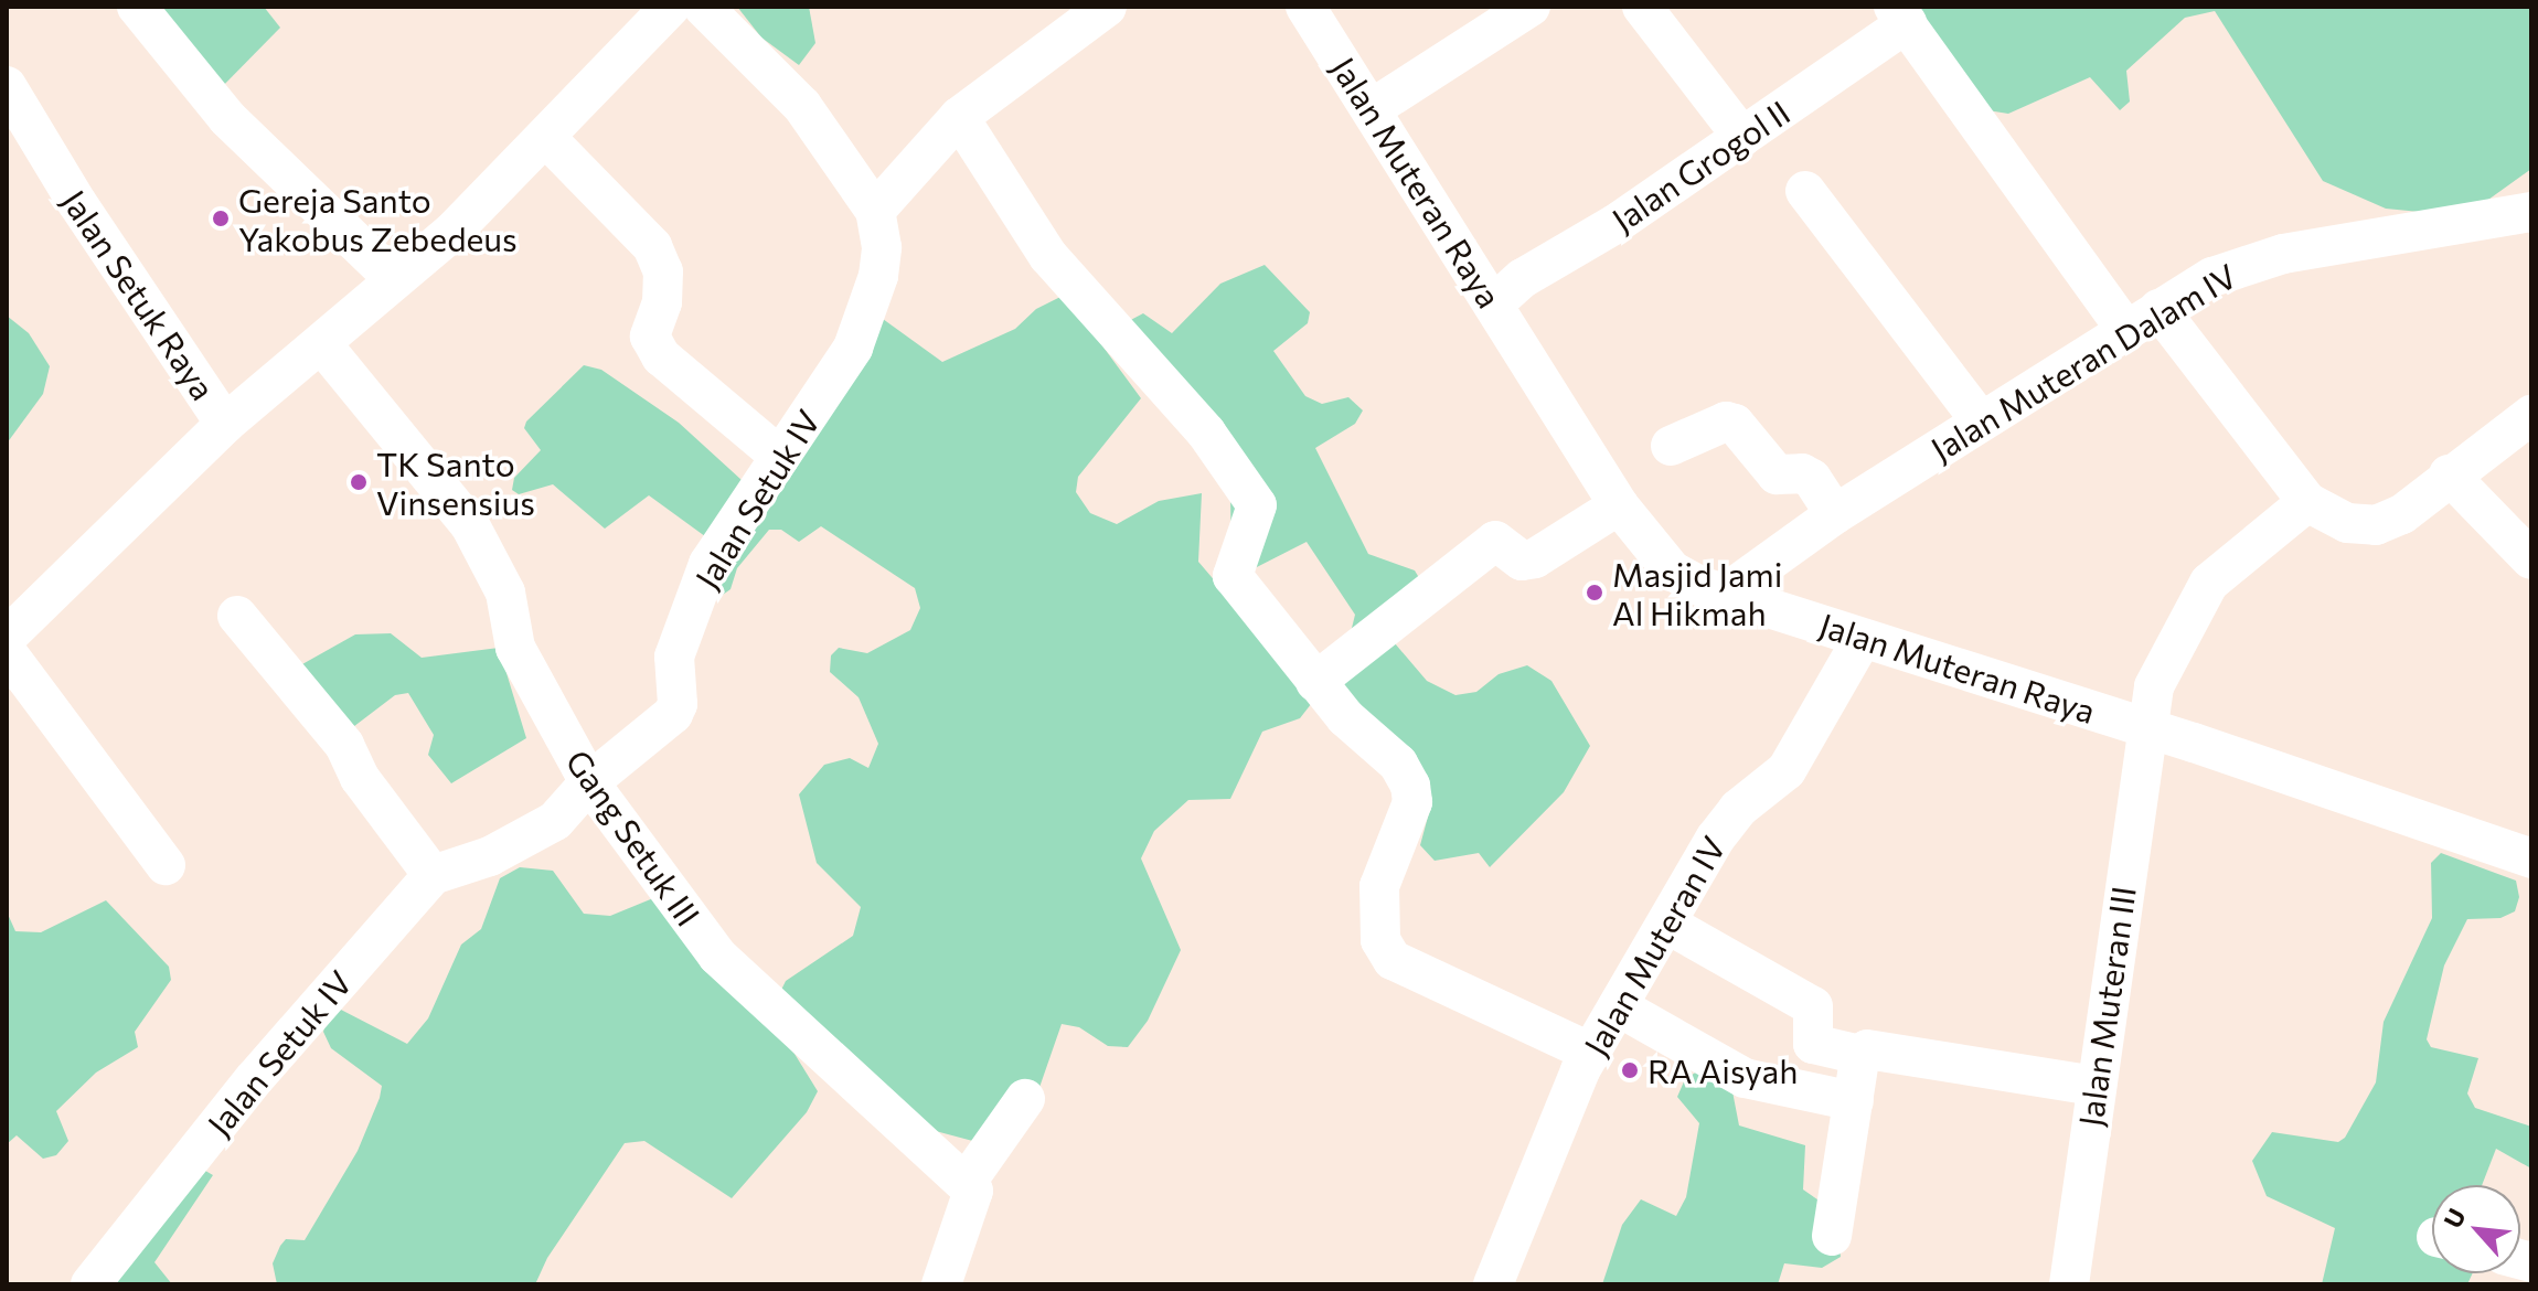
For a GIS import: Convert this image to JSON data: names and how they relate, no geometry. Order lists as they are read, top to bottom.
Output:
{
  "streets": {
    "street": [
      "Jalan Grogol II",
      "Jalan Muteran Raya",
      "Jalan Setuk Raya",
      "Jalan Muteran Dalam IV",
      "Jalan Setuk IV",
      "Gang Setuk III",
      "Jalan Muteran IV",
      "Jalan Muteran III"
    ]
  },
  "crossings": [
    ["Jalan Grogol II", "Jalan Muteran Raya"],
    ["Jalan Muteran Raya", "Jalan Muteran Dalam IV"],
    ["Jalan Muteran Raya", "Jalan Muteran IV"],
    ["Jalan Muteran Raya", "Jalan Muteran III"],
    ["Jalan Setuk IV", "Gang Setuk III"]
  ],
  "places": [
    "Gereja Santo Yakobus Zebedeus",
    "TK Santo Vinsensius",
    "Masjid Jami Al Hikmah",
    "RA Aisyah"
  ],
  "north": "top left"
}
